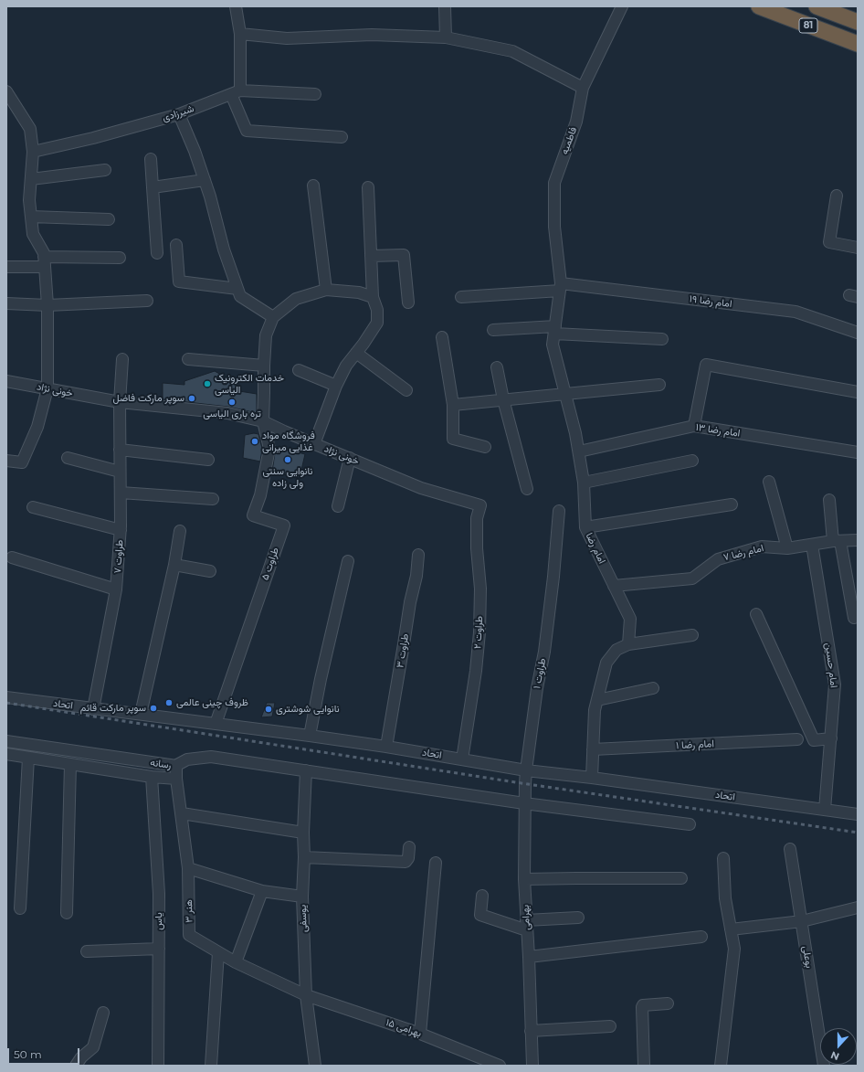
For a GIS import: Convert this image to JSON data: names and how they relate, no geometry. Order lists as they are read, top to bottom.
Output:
{
  "streets": {
    "highway": ["81"],
    "street": [
      "شیرزادی",
      "فاطمیه",
      "امام رضا ۱۹",
      "خونی نژاد",
      "امام رضا ۱۳",
      "امام رضا",
      "امام رضا ۷",
      "طراوت ۷",
      "طراوت ۵",
      "طراوت ۲",
      "طراوت ۳",
      "امام حسین",
      "طراوت ۱",
      "اتحاد",
      "امام رضا ۱",
      "رسانه",
      "هنر ۳",
      "بهرامی",
      "یوسفی",
      "یاس",
      "بوعلی",
      "بهرامی ۱۵"
    ]
  },
  "crossings": [
    ["فاطمیه", "امام رضا ۱۹"],
    ["فاطمیه", "امام رضا"],
    ["امام رضا ۱۹", "امام رضا"],
    ["خونی نژاد", "طراوت ۷"],
    ["خونی نژاد", "طراوت ۵"],
    ["خونی نژاد", "طراوت ۲"],
    ["امام رضا ۱۳", "امام رضا"],
    ["امام رضا", "امام رضا ۷"],
    ["امام رضا ۷", "امام حسین"],
    ["طراوت ۷", "اتحاد"],
    ["طراوت ۵", "اتحاد"],
    ["طراوت ۲", "اتحاد"],
    ["طراوت ۳", "اتحاد"],
    ["امام حسین", "اتحاد"],
    ["طراوت ۱", "اتحاد"],
    ["طراوت ۱", "بهرامی"],
    ["اتحاد", "بهرامی"],
    ["رسانه", "هنر ۳"],
    ["رسانه", "یاس"],
    ["هنر ۳", "یوسفی"],
    ["هنر ۳", "بهرامی ۱۵"],
    ["یوسفی", "بهرامی ۱۵"]
  ],
  "places": [
    "خدمات الکترونیک الیاسی",
    "سوپر مارکت فاضل",
    "تره باری الیاسی",
    "فروشگاه مواد غذایی میرانی",
    "نانوایی سنتی ولی زاده",
    "ظروف چینی عالمی",
    "سوپر مارکت قائم",
    "نانوایی شوشتری"
  ],
  "scale_bar": "50 m",
  "north": "bottom"
}
